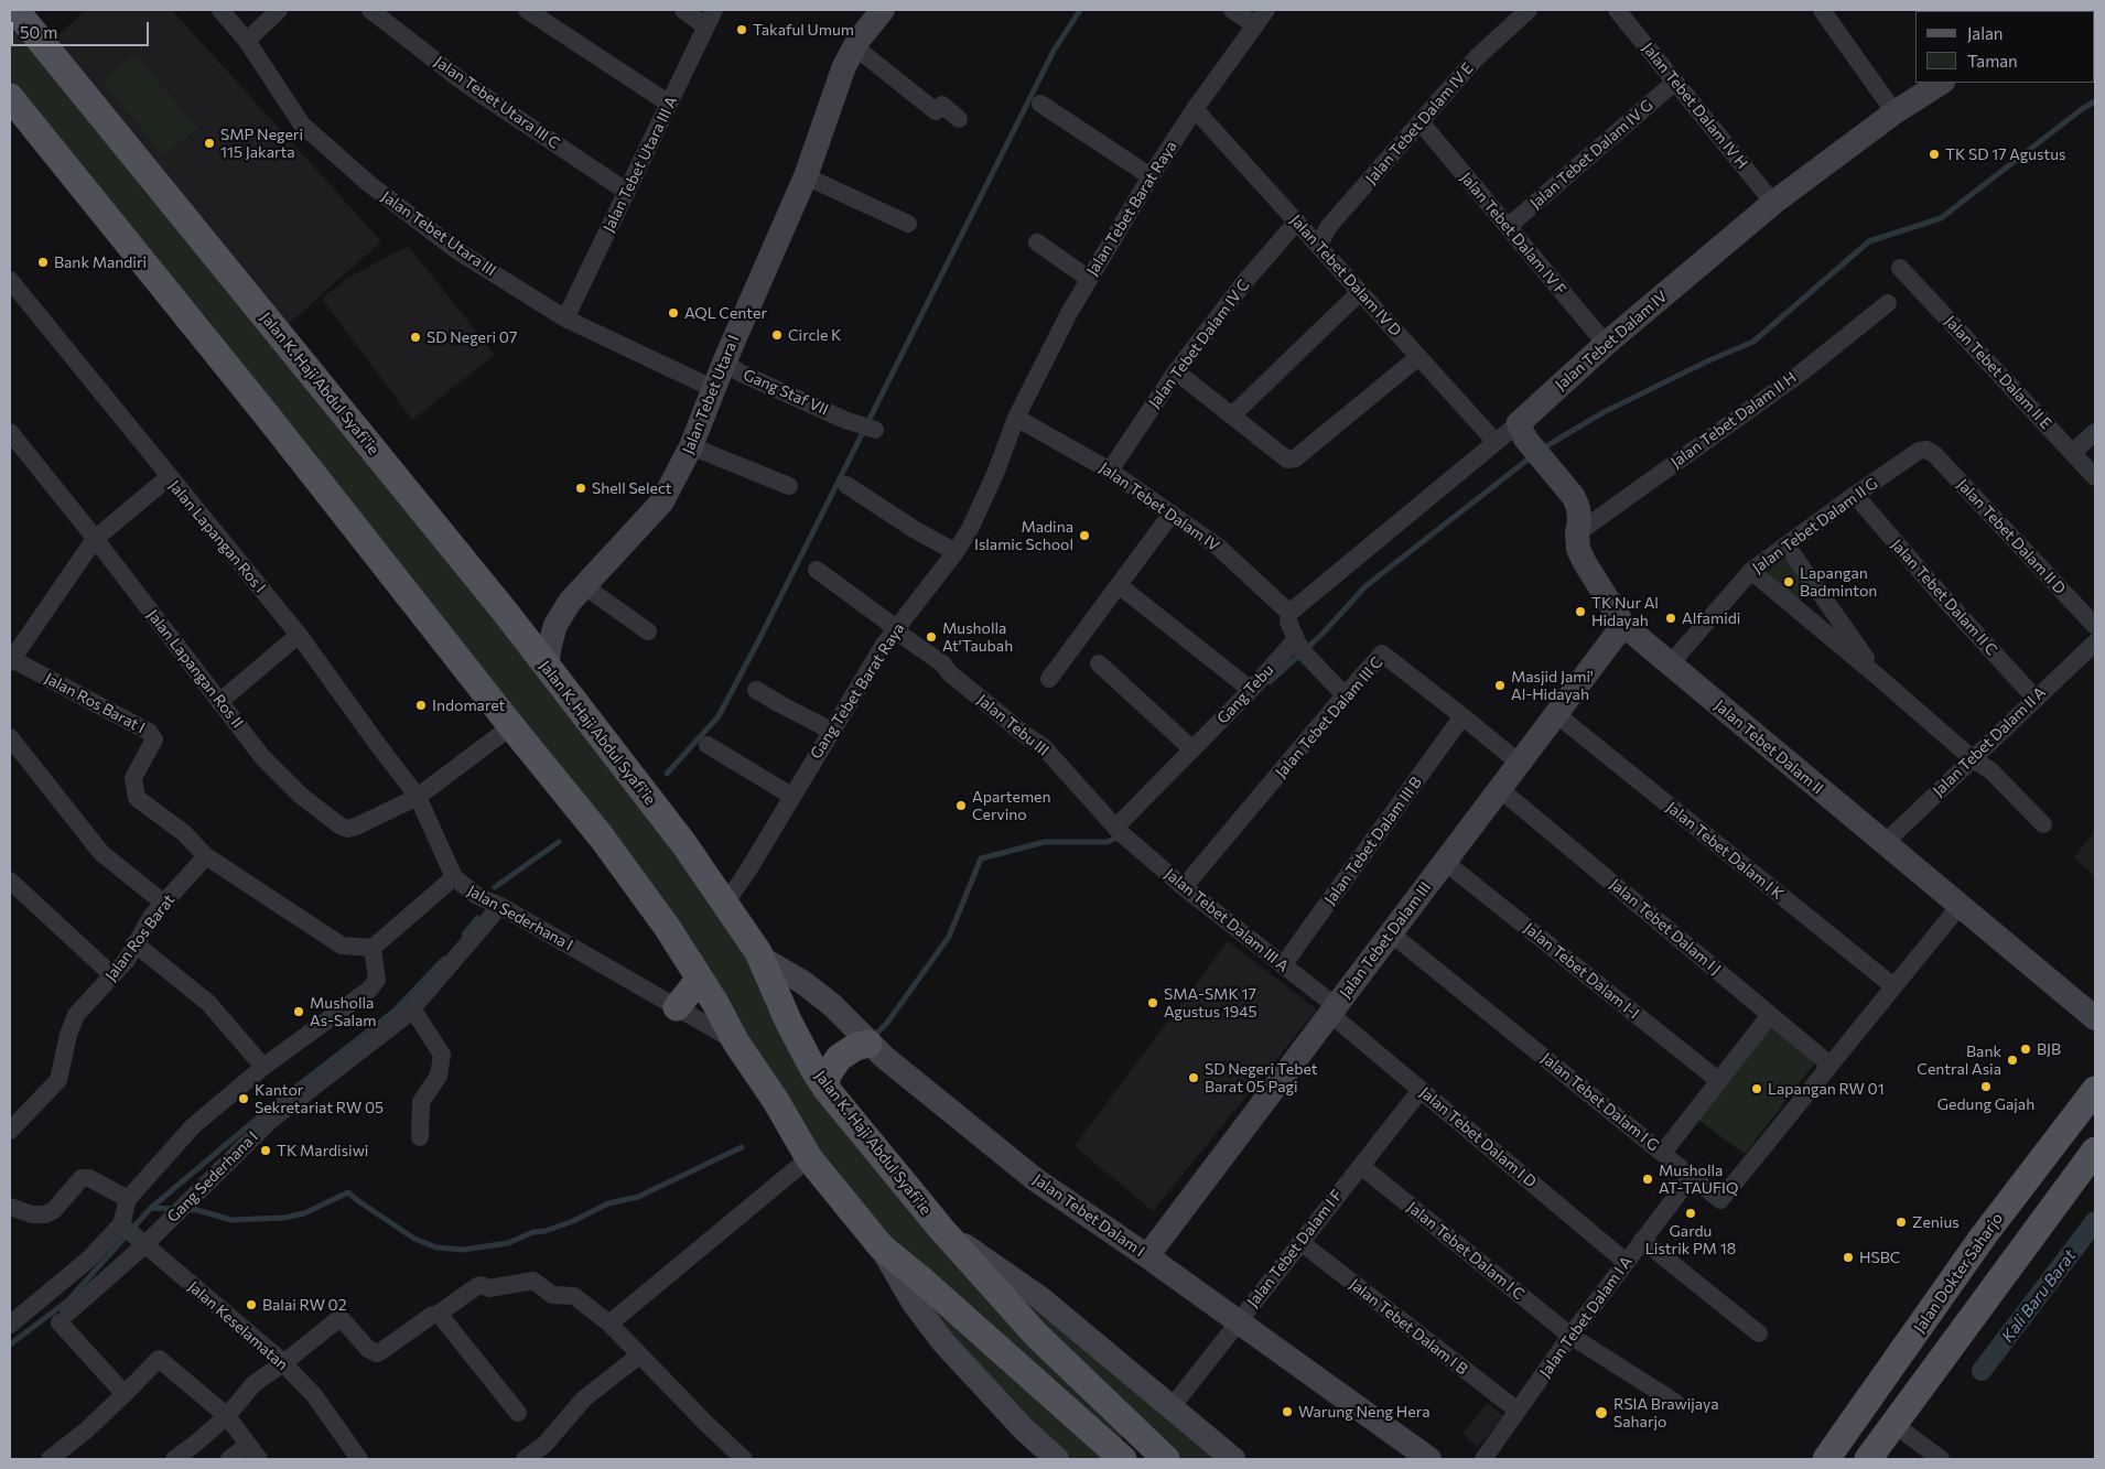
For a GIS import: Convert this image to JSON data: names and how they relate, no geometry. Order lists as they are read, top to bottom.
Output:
{
  "streets": {
    "main road": ["Jalan K. Haji Abdul Syafi'ie", "Jalan Dokter Saharjo"],
    "street": [
      "Jalan Tebet Utara III C",
      "Jalan Tebet Dalam IV H",
      "Jalan Tebet Dalam IV E",
      "Jalan Tebet Dalam IV G",
      "Jalan Tebet Utara III A",
      "Jalan Tebet Barat Raya",
      "Jalan Tebet Utara III",
      "Jalan Tebet Dalam IV F",
      "Jalan Tebet Dalam IV D",
      "Jalan Tebet Dalam IV",
      "Jalan Tebet Dalam IV C",
      "Jalan Tebet Dalam II E",
      "Gang Staf VII",
      "Jalan Tebet Utara I",
      "Jalan Tebet Dalam II H",
      "Jalan Tebet Dalam II G",
      "Jalan Lapangan Ros I",
      "Jalan Tebet Dalam II D",
      "Jalan Tebet Dalam II C",
      "Jalan Lapangan Ros II",
      "Gang Tebet Barat Raya",
      "Gang Tebu",
      "Jalan Ros Barat I",
      "Jalan Tebet Dalam III C",
      "Jalan Tebu III",
      "Jalan Tebet Dalam II A",
      "Jalan Tebet Dalam II",
      "Jalan Tebet Dalam III B",
      "Jalan Tebet Dalam I K",
      "Jalan Sederhana I",
      "Jalan Tebet Dalam III A",
      "Jalan Tebet Dalam I J",
      "Jalan Ros Barat",
      "Jalan Tebet Dalam III",
      "Jalan Tebet Dalam I-I",
      "Jalan Tebet Dalam I G",
      "Jalan Tebet Dalam I D",
      "Gang Sederhana I",
      "Jalan Tebet Dalam I",
      "Jalan Tebet Dalam I F",
      "Jalan Tebet Dalam I C",
      "Jalan Tebet Dalam I A",
      "Jalan Keselamatan",
      "Jalan Tebet Dalam I B"
    ]
  },
  "crossings": [
    ["Jalan Tebet Utara III C", "Jalan Tebet Utara III A"],
    ["Jalan Tebet Dalam IV H", "Jalan Tebet Dalam IV G"],
    ["Jalan Tebet Dalam IV H", "Jalan Tebet Dalam IV"],
    ["Jalan Tebet Dalam IV E", "Jalan Tebet Dalam IV F"],
    ["Jalan Tebet Dalam IV E", "Jalan Tebet Dalam IV D"],
    ["Jalan Tebet Dalam IV G", "Jalan Tebet Dalam IV F"],
    ["Jalan Tebet Utara III A", "Jalan Tebet Utara III"],
    ["Jalan Tebet Barat Raya", "Jalan Tebet Dalam IV D"],
    ["Jalan Tebet Barat Raya", "Jalan Tebet Dalam IV"],
    ["Jalan Tebet Barat Raya", "Gang Tebet Barat Raya"],
    ["Jalan Tebet Utara III", "Jalan Tebet Utara I"],
    ["Jalan Tebet Dalam IV F", "Jalan Tebet Dalam IV"],
    ["Jalan Tebet Dalam IV D", "Jalan Tebet Dalam IV"],
    ["Jalan Tebet Dalam IV D", "Jalan Tebet Dalam IV C"],
    ["Jalan Tebet Dalam IV", "Jalan Tebet Dalam IV C"],
    ["Jalan Tebet Dalam IV", "Gang Tebet Barat Raya"],
    ["Jalan Tebet Dalam IV", "Jalan Tebet Dalam II"],
    ["Jalan K. Haji Abdul Syafi'ie", "Jalan Tebet Utara I"],
    ["Jalan K. Haji Abdul Syafi'ie", "Gang Tebet Barat Raya"],
    ["Jalan K. Haji Abdul Syafi'ie", "Jalan Tebet Dalam I"],
    ["Gang Staf VII", "Jalan Tebet Utara I"],
    ["Jalan Tebet Dalam II H", "Jalan Tebet Dalam II"],
    ["Jalan Tebet Dalam II G", "Jalan Tebet Dalam II D"],
    ["Jalan Tebet Dalam II G", "Jalan Tebet Dalam II C"],
    ["Jalan Tebet Dalam II G", "Jalan Tebet Dalam II"],
    ["Jalan Lapangan Ros I", "Jalan Lapangan Ros II"],
    ["Jalan Lapangan Ros I", "Jalan Sederhana I"],
    ["Jalan Tebet Dalam II C", "Jalan Tebet Dalam II A"],
    ["Jalan Lapangan Ros II", "Jalan Sederhana I"],
    ["Gang Tebet Barat Raya", "Jalan Tebu III"],
    ["Gang Tebu", "Jalan Tebu III"],
    ["Gang Tebu", "Jalan Tebet Dalam III A"],
    ["Jalan Ros Barat I", "Jalan Ros Barat"],
    ["Jalan Tebet Dalam III C", "Jalan Tebet Dalam III B"],
    ["Jalan Tebet Dalam III C", "Jalan Tebet Dalam III A"],
    ["Jalan Tebet Dalam III C", "Jalan Tebet Dalam III"],
    ["Jalan Tebu III", "Jalan Tebet Dalam III A"],
    ["Jalan Tebet Dalam II A", "Jalan Tebet Dalam II"],
    ["Jalan Tebet Dalam II", "Jalan Tebet Dalam III"],
    ["Jalan Tebet Dalam II", "Jalan Tebet Dalam I G"],
    ["Jalan Tebet Dalam III B", "Jalan Tebet Dalam III A"],
    ["Jalan Tebet Dalam I K", "Jalan Tebet Dalam III"],
    ["Jalan Tebet Dalam I K", "Jalan Tebet Dalam I G"],
    ["Jalan Sederhana I", "Gang Sederhana I"],
    ["Jalan Tebet Dalam III A", "Jalan Tebet Dalam III"],
    ["Jalan Tebet Dalam III A", "Jalan Tebet Dalam I D"],
    ["Jalan Tebet Dalam I J", "Jalan Tebet Dalam III"],
    ["Jalan Tebet Dalam I J", "Jalan Tebet Dalam I G"],
    ["Jalan Tebet Dalam III", "Jalan Tebet Dalam I-I"],
    ["Jalan Tebet Dalam III", "Jalan Tebet Dalam I G"],
    ["Jalan Tebet Dalam III", "Jalan Tebet Dalam I D"],
    ["Jalan Tebet Dalam III", "Jalan Tebet Dalam I"],
    ["Jalan Tebet Dalam I G", "Jalan Tebet Dalam I A"],
    ["Jalan Tebet Dalam I D", "Jalan Tebet Dalam I F"],
    ["Jalan Tebet Dalam I D", "Jalan Tebet Dalam I A"],
    ["Gang Sederhana I", "Jalan Keselamatan"],
    ["Jalan Tebet Dalam I", "Jalan Tebet Dalam I F"],
    ["Jalan Tebet Dalam I F", "Jalan Tebet Dalam I C"],
    ["Jalan Tebet Dalam I F", "Jalan Tebet Dalam I B"],
    ["Jalan Tebet Dalam I C", "Jalan Tebet Dalam I A"],
    ["Jalan Tebet Dalam I A", "Jalan Tebet Dalam I B"]
  ],
  "water": ["Kali Baru Barat"],
  "places": [
    "Takaful Umum",
    "SMP Negeri 115 Jakarta",
    "TK SD 17 Agustus",
    "Bank Mandiri",
    "AQL Center",
    "Circle K",
    "SD Negeri 07",
    "Shell Select",
    "Madina Islamic School",
    "Lapangan Badminton",
    "TK Nur Al Hidayah",
    "Alfamidi",
    "Musholla At'Taubah",
    "Masjid Jami' Al-Hidayah",
    "Indomaret",
    "Apartemen Cervino",
    "SMA-SMK 17 Agustus 1945",
    "Musholla As-Salam",
    "BJB",
    "Bank Central Asia",
    "SD Negeri Tebet Barat 05 Pagi",
    "Gedung Gajah",
    "Lapangan RW 01",
    "Kantor Sekretariat RW 05",
    "TK Mardisiwi",
    "Musholla AT-TAUFIQ",
    "Gardu Listrik PM 18",
    "Zenius",
    "HSBC",
    "Balai RW 02",
    "Warung Neng Hera",
    "RSIA Brawijaya Saharjo"
  ],
  "legend": ["Jalan", "Taman"],
  "scale_bar": "50 m"
}
